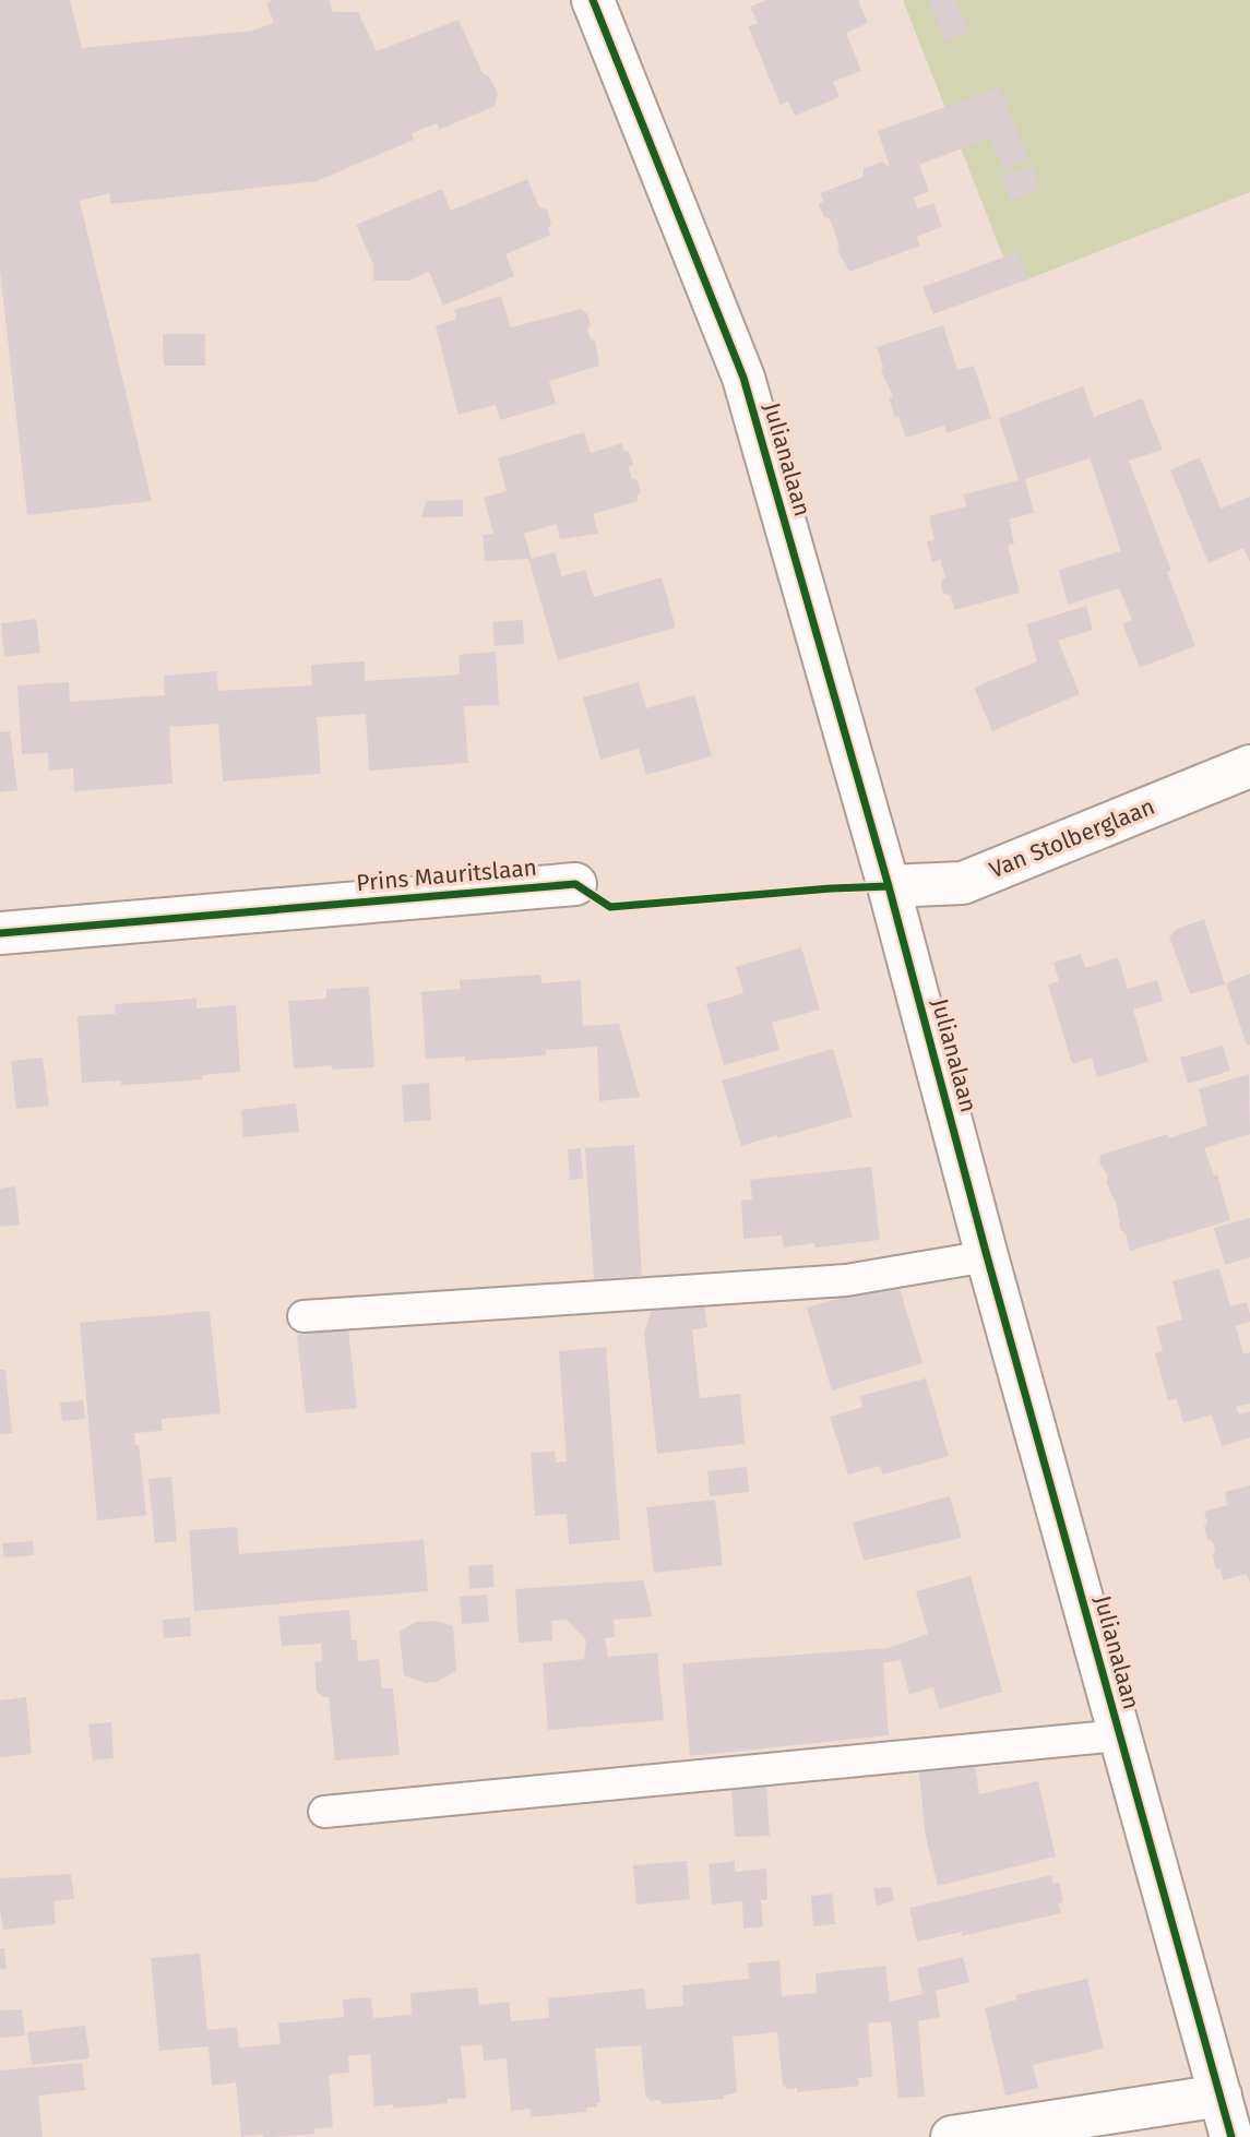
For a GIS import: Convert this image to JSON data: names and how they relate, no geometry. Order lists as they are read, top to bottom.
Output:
{
  "streets": {
    "street": ["Julianalaan", "Van Stolberglaan", "Prins Mauritslaan"]
  },
  "crossings": [
    ["Julianalaan", "Van Stolberglaan"]
  ]
}
